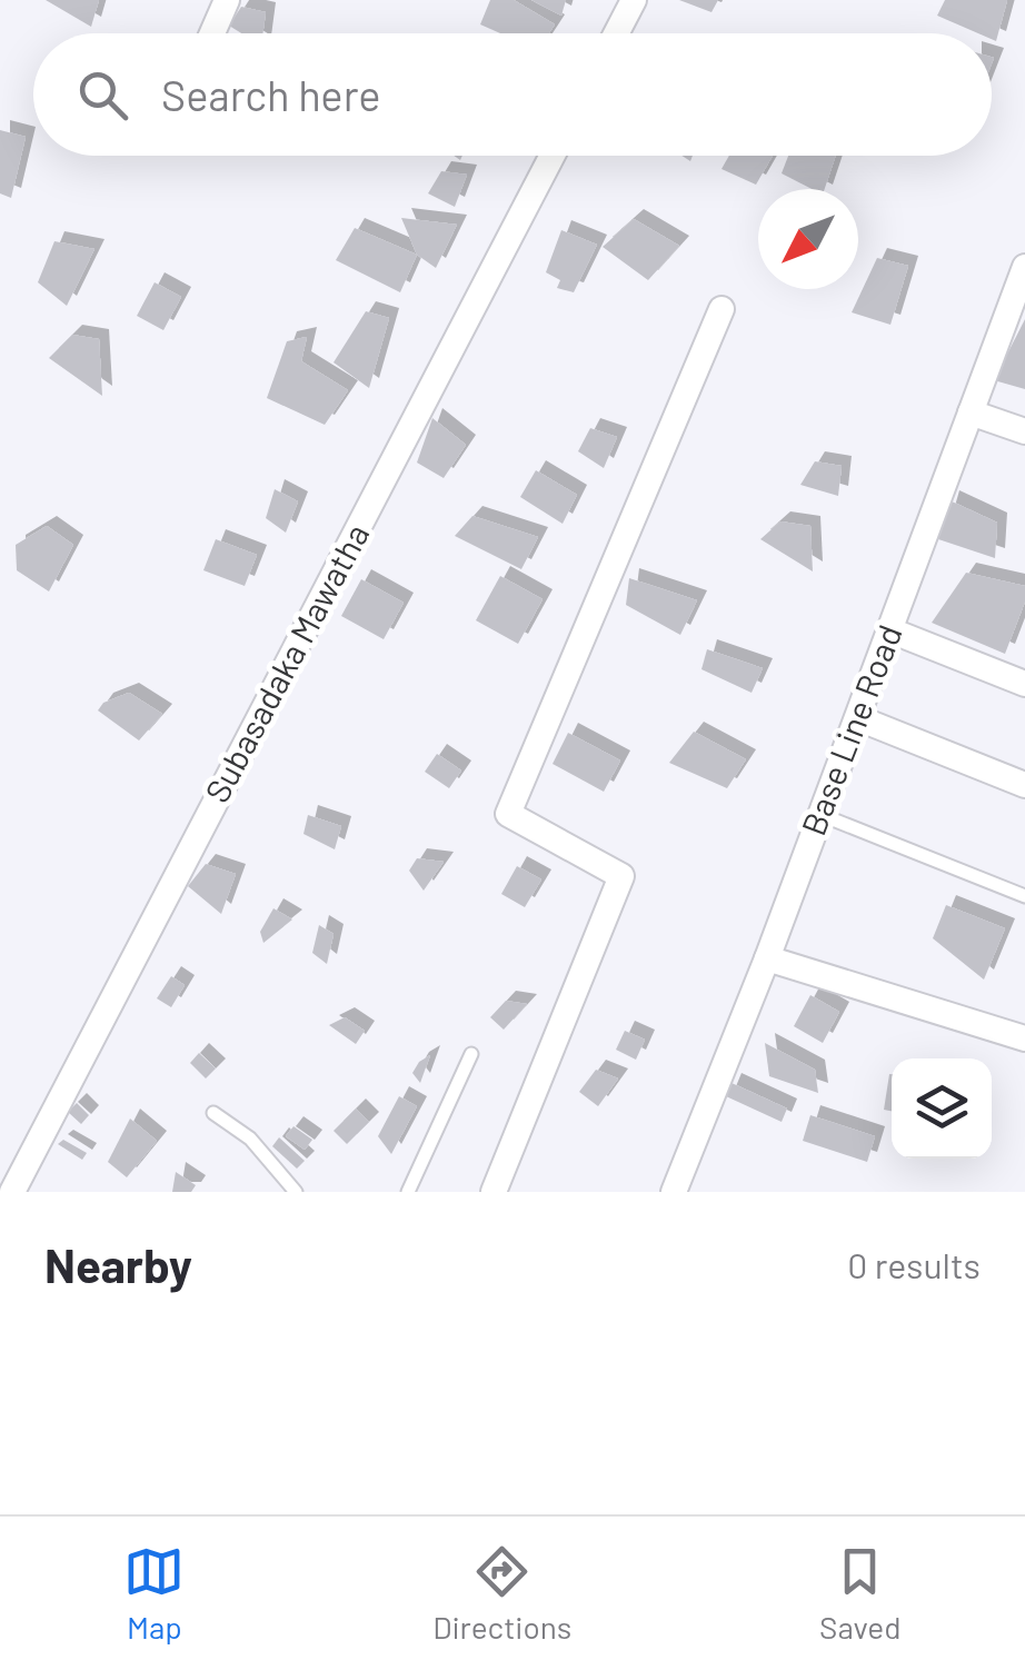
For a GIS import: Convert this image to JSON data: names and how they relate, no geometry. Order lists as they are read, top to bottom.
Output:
{
  "streets": {
    "street": ["Subasadaka Mawatha", "Base Line Road"]
  },
  "north": "bottom left",
  "page": {
    "search": "Search here",
    "heading": ["Nearby", "0 results"],
    "nav": ["Map", "Directions", "Saved"]
  }
}
